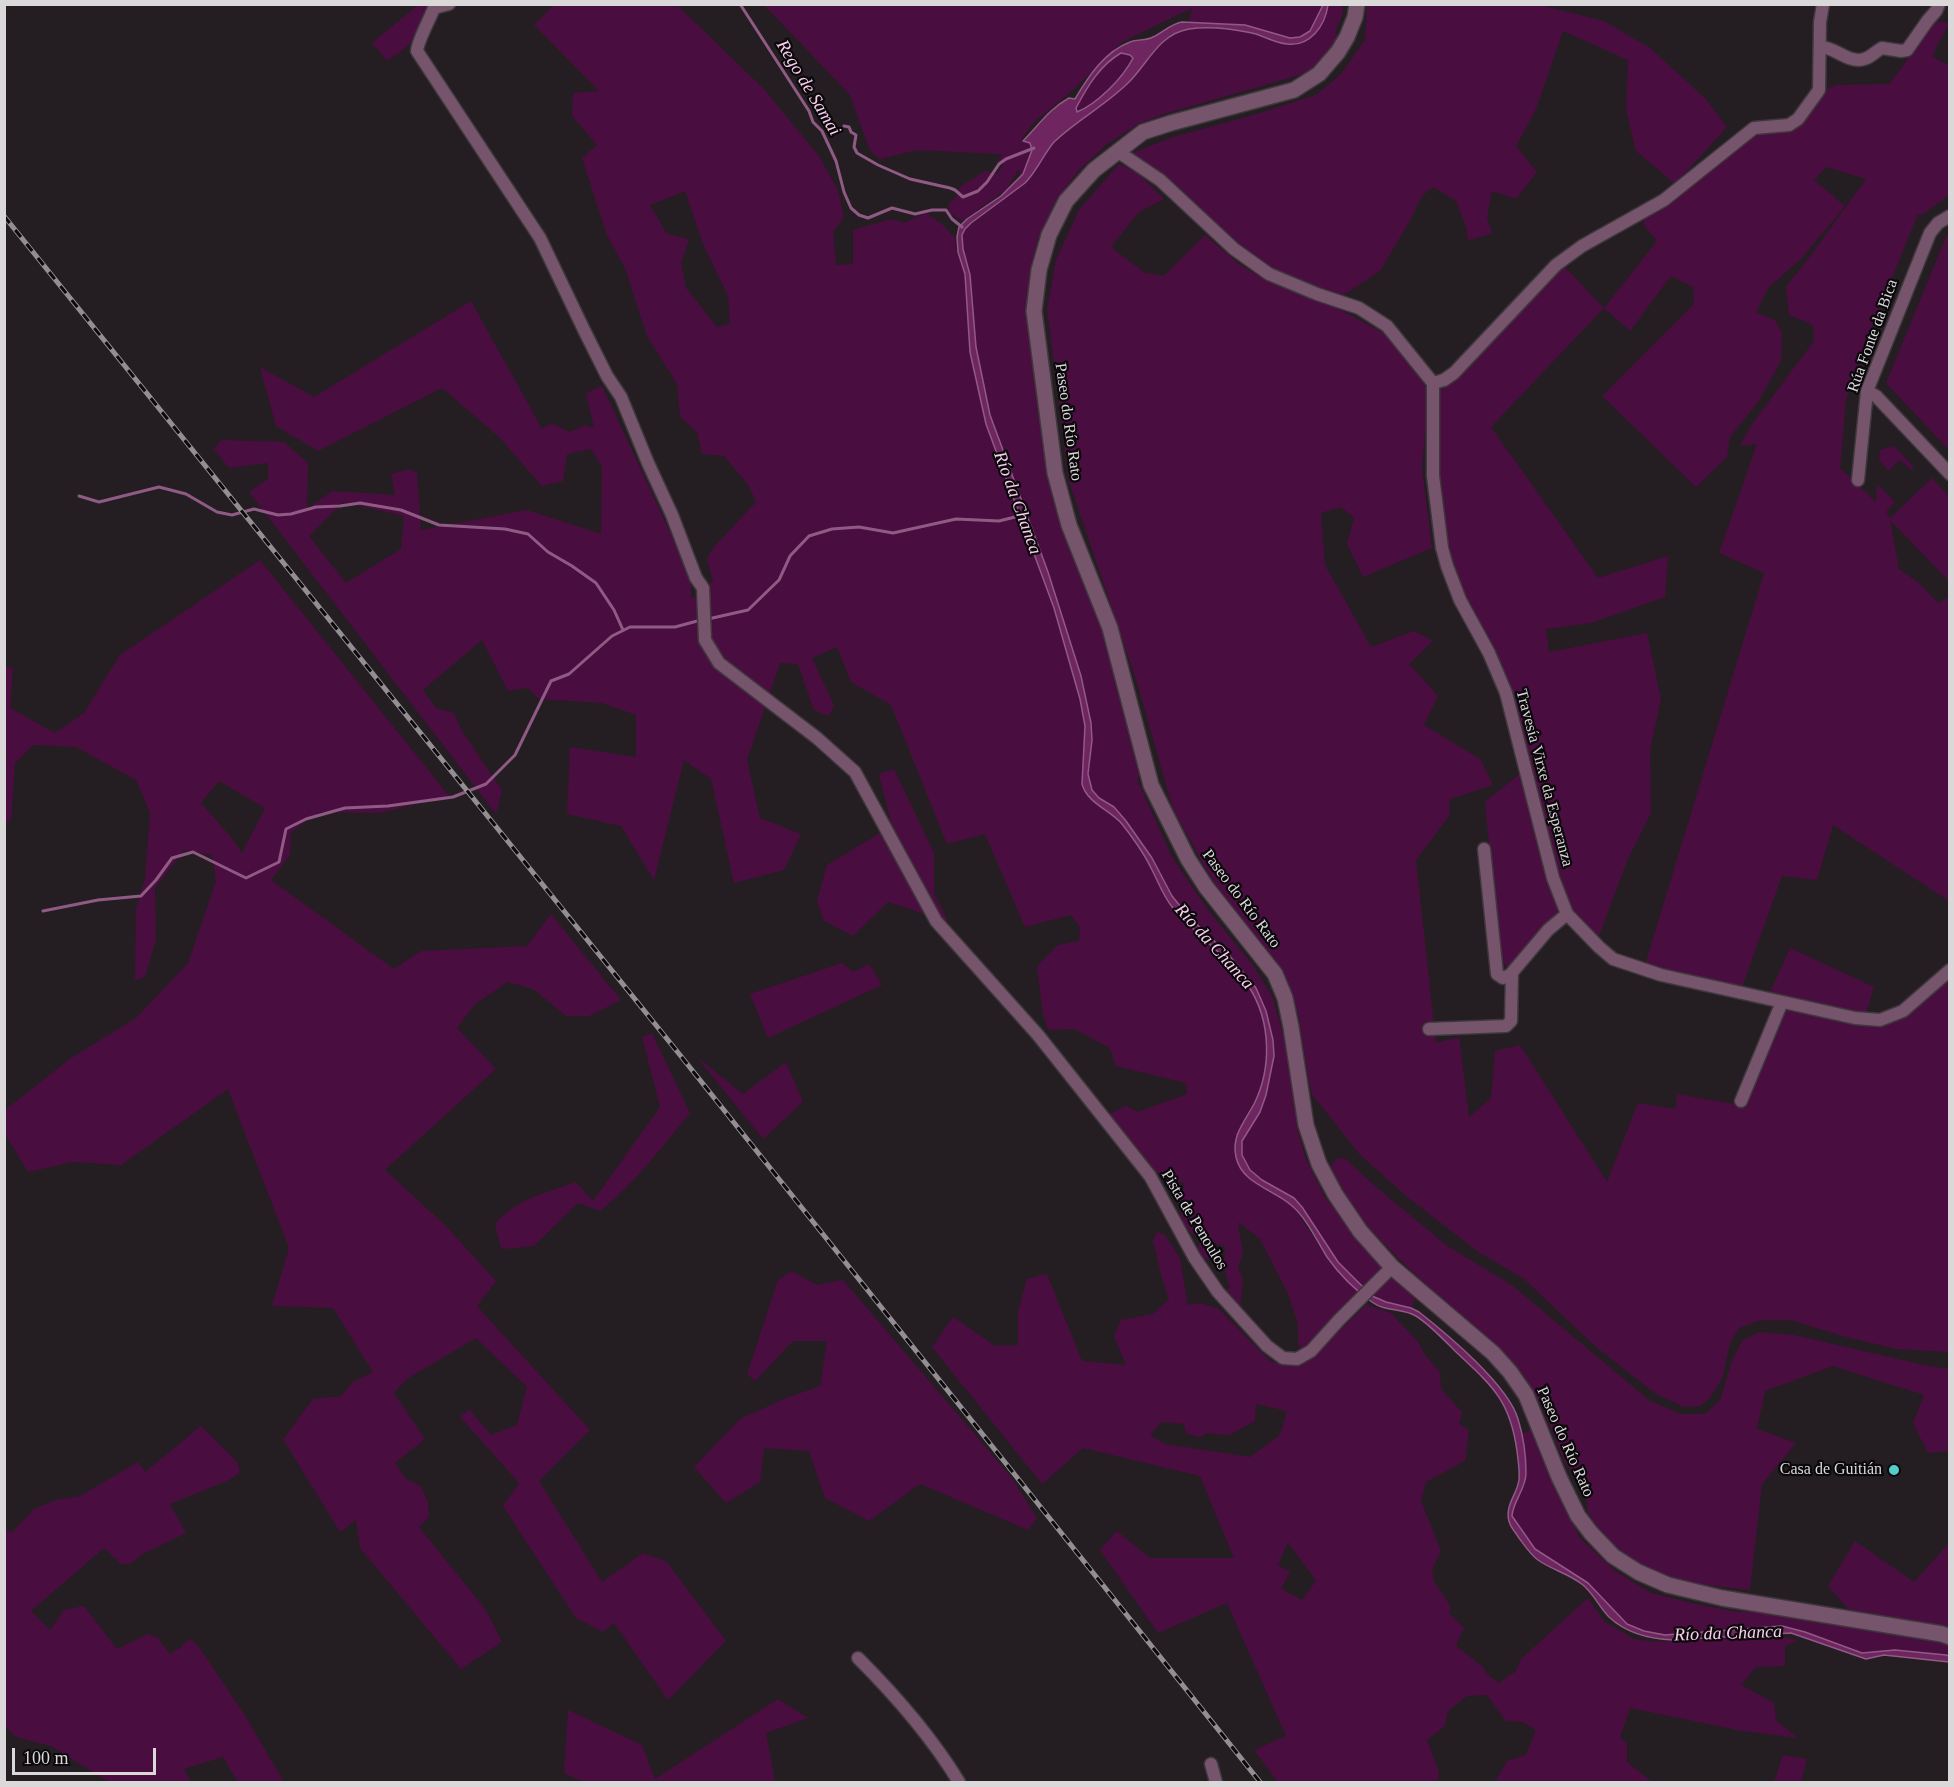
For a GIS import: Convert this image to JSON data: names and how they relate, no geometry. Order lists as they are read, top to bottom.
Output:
{
  "streets": {
    "street": [
      "Rúa Fonte da Bica",
      "Paseo do Río Rato",
      "Travesía Virxe da Esperanza",
      "Pista de Penoulos"
    ]
  },
  "crossings": [
    ["Paseo do Río Rato", "Pista de Penoulos"]
  ],
  "water": ["Rego de Samai", "Río da Chanca"],
  "places": ["Casa de Guitián"],
  "scale_bar": "100 m"
}
